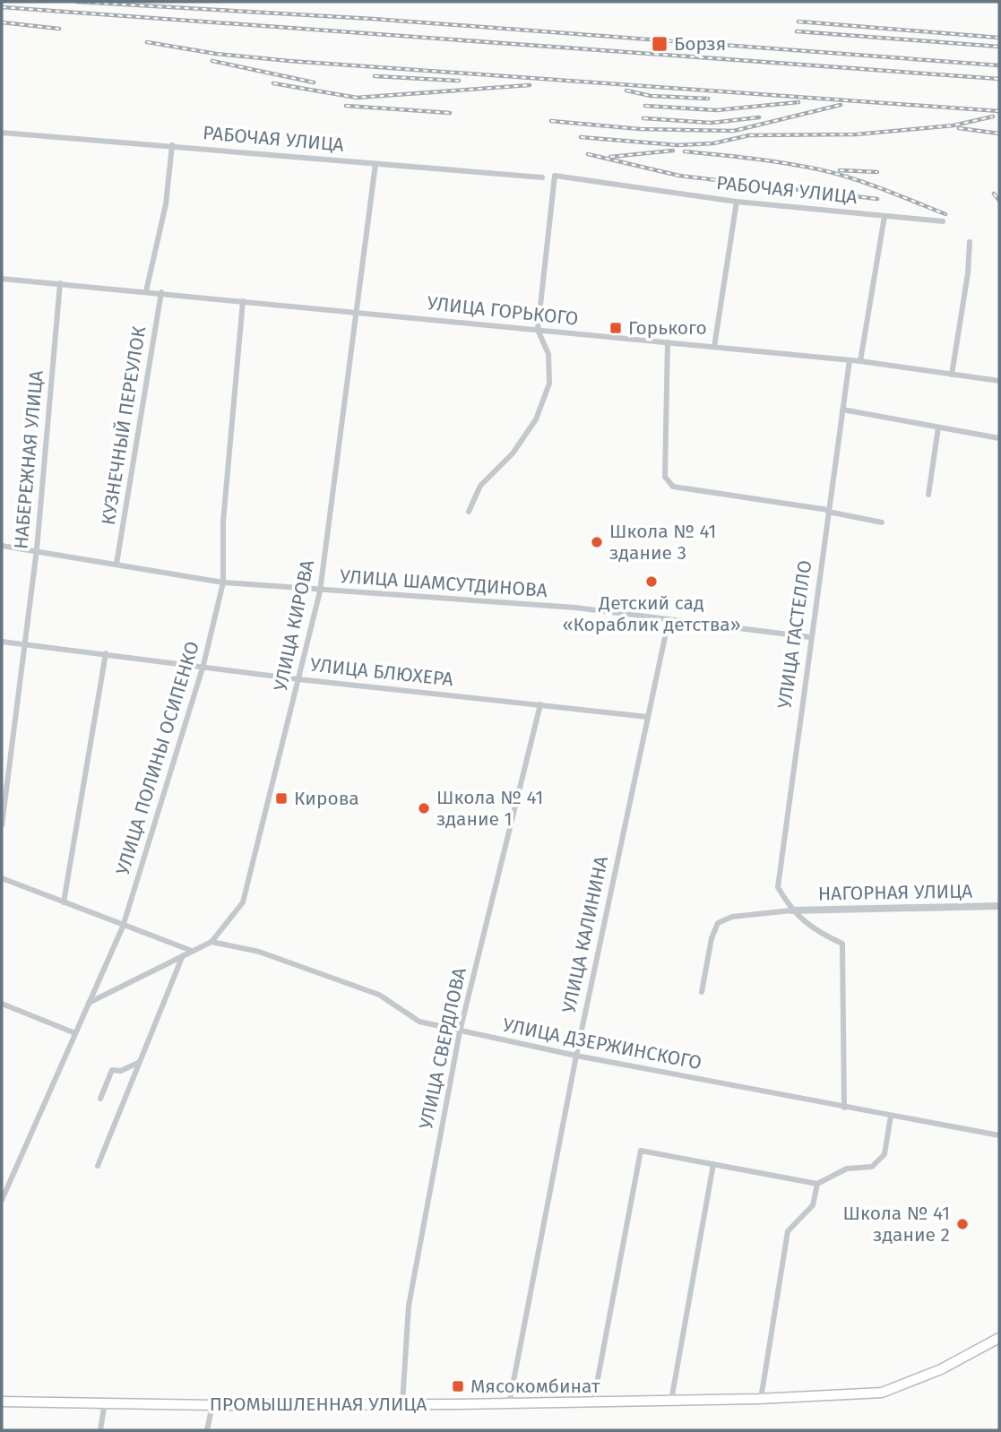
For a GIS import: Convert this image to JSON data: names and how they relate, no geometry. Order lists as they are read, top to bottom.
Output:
{
  "streets": {
    "main road": ["ПРОМЫШЛЕННАЯ УЛИЦА"],
    "street": [
      "РАБОЧАЯ УЛИЦА",
      "УЛИЦА ГОРЬКОГО",
      "КУЗНЕЧНЫЙ ПЕРЕУЛОК",
      "НАБЕРЕЖНАЯ УЛИЦА",
      "УЛИЦА ШАМСУТДИНОВА",
      "УЛИЦА КИРОВА",
      "УЛИЦА ГАСТЕЛЛО",
      "УЛИЦА БЛЮХЕРА",
      "УЛИЦА ПОЛИНЫ ОСИПЕНКО",
      "НАГОРНАЯ УЛИЦА",
      "УЛИЦА КАЛИНИНА",
      "УЛИЦА ДЗЕРЖИНСКОГО",
      "УЛИЦА СВЕРДЛОВА"
    ]
  },
  "crossings": [
    ["РАБОЧАЯ УЛИЦА", "УЛИЦА ГОРЬКОГО"],
    ["РАБОЧАЯ УЛИЦА", "УЛИЦА КИРОВА"],
    ["УЛИЦА ГОРЬКОГО", "КУЗНЕЧНЫЙ ПЕРЕУЛОК"],
    ["УЛИЦА ГОРЬКОГО", "НАБЕРЕЖНАЯ УЛИЦА"],
    ["УЛИЦА ГОРЬКОГО", "УЛИЦА КИРОВА"],
    ["УЛИЦА ГОРЬКОГО", "УЛИЦА ГАСТЕЛЛО"],
    ["УЛИЦА ГОРЬКОГО", "УЛИЦА ПОЛИНЫ ОСИПЕНКО"],
    ["КУЗНЕЧНЫЙ ПЕРЕУЛОК", "УЛИЦА ШАМСУТДИНОВА"],
    ["НАБЕРЕЖНАЯ УЛИЦА", "УЛИЦА ШАМСУТДИНОВА"],
    ["НАБЕРЕЖНАЯ УЛИЦА", "УЛИЦА БЛЮХЕРА"],
    ["УЛИЦА ШАМСУТДИНОВА", "УЛИЦА КИРОВА"],
    ["УЛИЦА ШАМСУТДИНОВА", "УЛИЦА ГАСТЕЛЛО"],
    ["УЛИЦА ШАМСУТДИНОВА", "УЛИЦА ПОЛИНЫ ОСИПЕНКО"],
    ["УЛИЦА ШАМСУТДИНОВА", "УЛИЦА КАЛИНИНА"],
    ["УЛИЦА КИРОВА", "УЛИЦА БЛЮХЕРА"],
    ["УЛИЦА КИРОВА", "УЛИЦА ПОЛИНЫ ОСИПЕНКО"],
    ["УЛИЦА КИРОВА", "УЛИЦА ДЗЕРЖИНСКОГО"],
    ["УЛИЦА ГАСТЕЛЛО", "НАГОРНАЯ УЛИЦА"],
    ["УЛИЦА ГАСТЕЛЛО", "УЛИЦА ДЗЕРЖИНСКОГО"],
    ["УЛИЦА БЛЮХЕРА", "УЛИЦА ПОЛИНЫ ОСИПЕНКО"],
    ["УЛИЦА БЛЮХЕРА", "УЛИЦА КАЛИНИНА"],
    ["УЛИЦА БЛЮХЕРА", "УЛИЦА СВЕРДЛОВА"],
    ["УЛИЦА КАЛИНИНА", "УЛИЦА ДЗЕРЖИНСКОГО"],
    ["УЛИЦА КАЛИНИНА", "ПРОМЫШЛЕННАЯ УЛИЦА"],
    ["УЛИЦА ДЗЕРЖИНСКОГО", "УЛИЦА СВЕРДЛОВА"],
    ["УЛИЦА СВЕРДЛОВА", "ПРОМЫШЛЕННАЯ УЛИЦА"]
  ],
  "places": {
    "transit": [
      "Борзя",
      "Горького",
      "Кирова",
      "Мясокомбинат"
    ],
    "other": [
      "Школа № 41 здание 3",
      "Детский сад «Кораблик детства»",
      "Школа № 41 здание 1",
      "Школа № 41 здание 2"
    ]
  }
}
